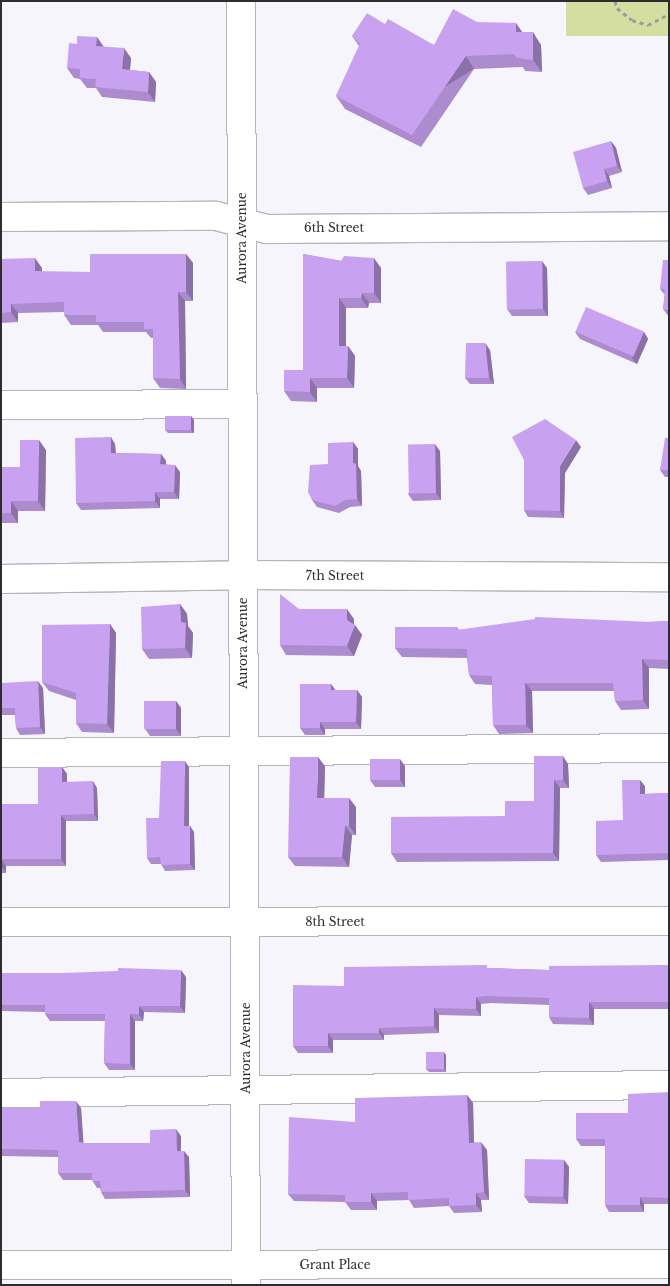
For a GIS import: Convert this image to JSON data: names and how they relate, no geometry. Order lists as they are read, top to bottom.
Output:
{
  "streets": {
    "street": [
      "6th Street",
      "Aurora Avenue",
      "7th Street",
      "8th Street",
      "Grant Place"
    ]
  },
  "crossings": [
    ["6th Street", "Aurora Avenue"],
    ["Aurora Avenue", "7th Street"],
    ["Aurora Avenue", "8th Street"],
    ["Aurora Avenue", "Grant Place"]
  ]
}
